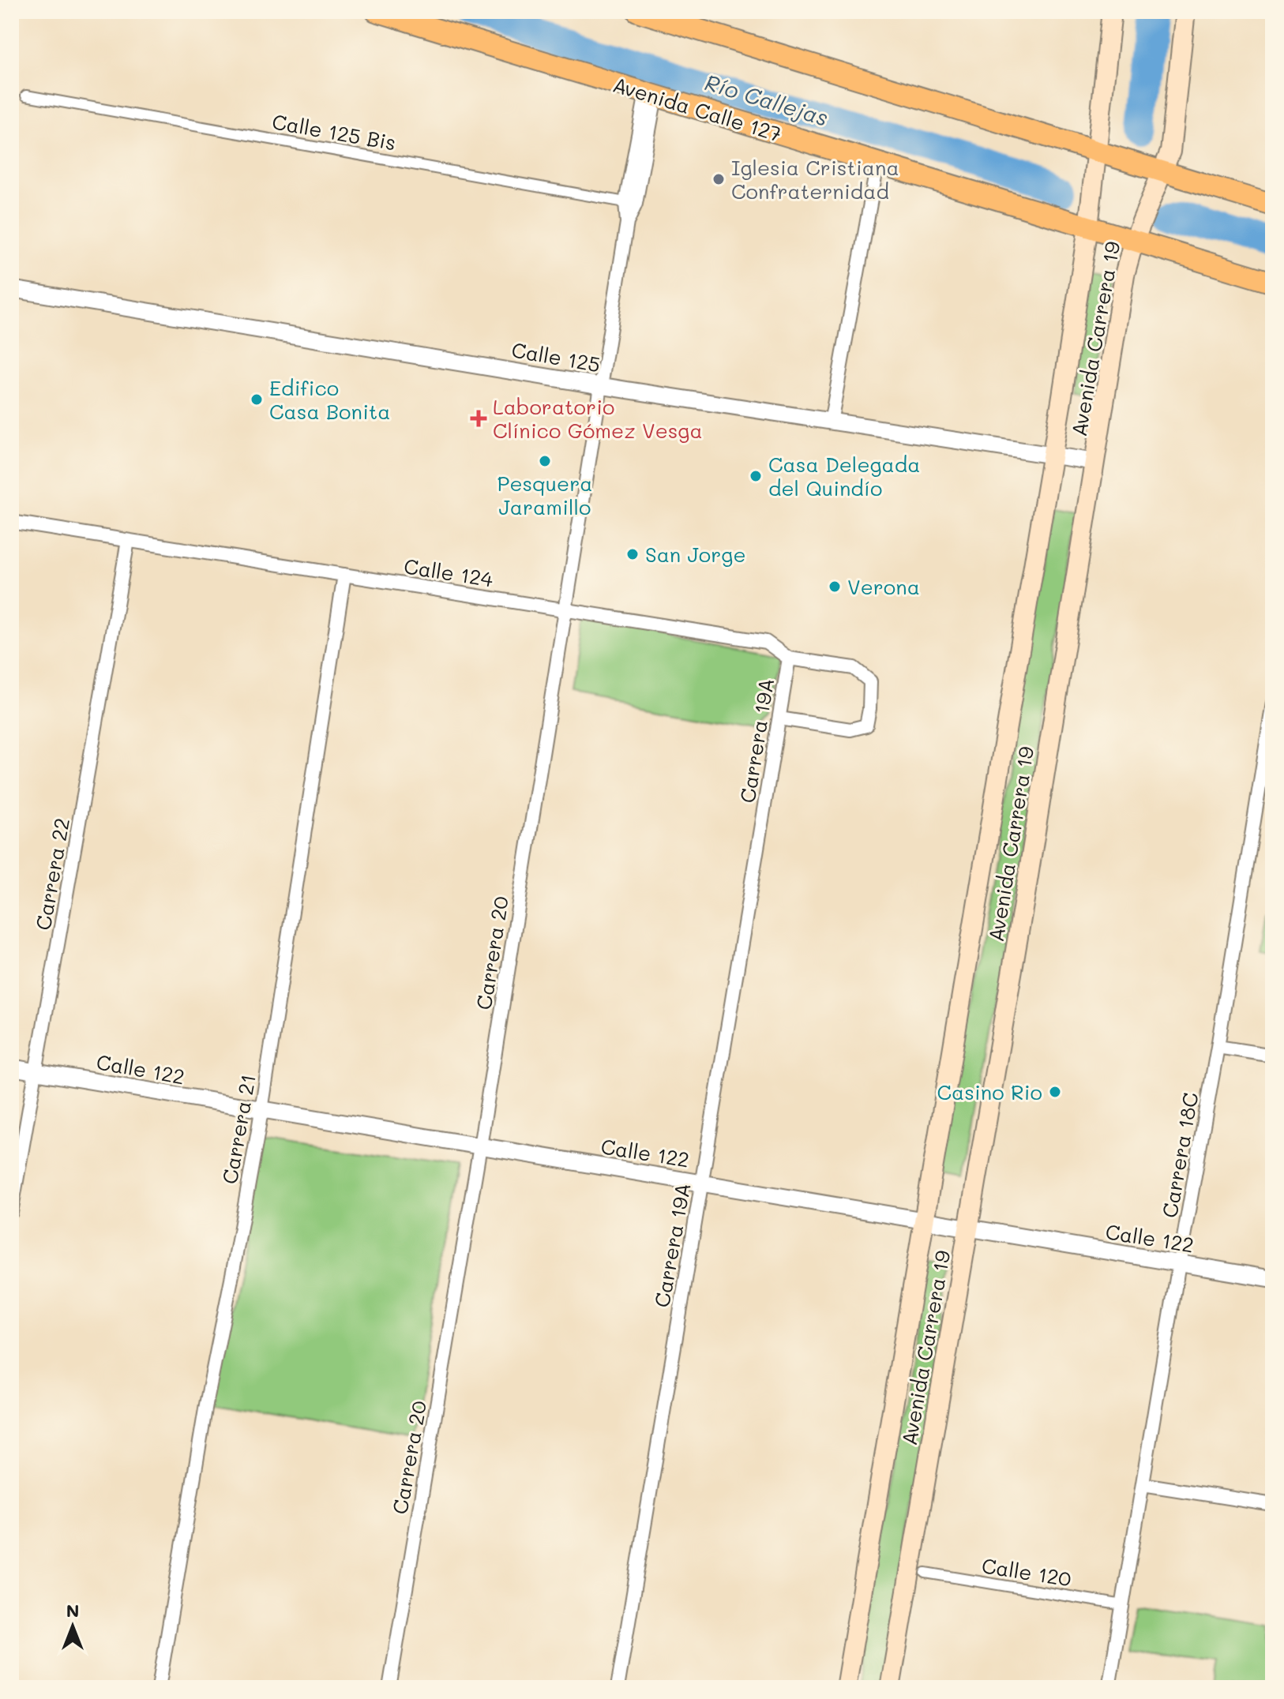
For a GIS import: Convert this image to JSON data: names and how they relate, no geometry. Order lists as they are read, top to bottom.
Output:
{
  "streets": {
    "main road": ["Avenida Calle 127", "Avenida Carrera 19"],
    "street": [
      "Calle 125 Bis",
      "Calle 125",
      "Calle 124",
      "Carrera 19A",
      "Carrera 22",
      "Carrera 20",
      "Calle 122",
      "Carrera 21",
      "Carrera 18C",
      "Calle 120"
    ]
  },
  "crossings": [
    ["Avenida Calle 127", "Avenida Carrera 19"],
    ["Avenida Calle 127", "Carrera 20"],
    ["Calle 125 Bis", "Carrera 20"],
    ["Avenida Carrera 19", "Calle 125"],
    ["Avenida Carrera 19", "Calle 122"],
    ["Calle 125", "Carrera 20"],
    ["Calle 124", "Carrera 19A"],
    ["Calle 124", "Carrera 22"],
    ["Calle 124", "Carrera 20"],
    ["Calle 124", "Carrera 21"],
    ["Carrera 19A", "Calle 122"],
    ["Carrera 22", "Calle 122"],
    ["Carrera 20", "Calle 122"],
    ["Calle 122", "Carrera 21"],
    ["Calle 122", "Carrera 18C"],
    ["Carrera 18C", "Calle 120"]
  ],
  "water": ["Río Callejas"],
  "places": {
    "other": [
      "Iglesia Cristiana Confraternidad",
      "Edifico Casa Bonita",
      "Pesquera Jaramillo",
      "Casa Delegada del Quindío",
      "San Jorge",
      "Verona",
      "Casino Rio"
    ],
    "health": ["Laboratorio Clínico Gómez Vesga"]
  },
  "north": "top"
}
